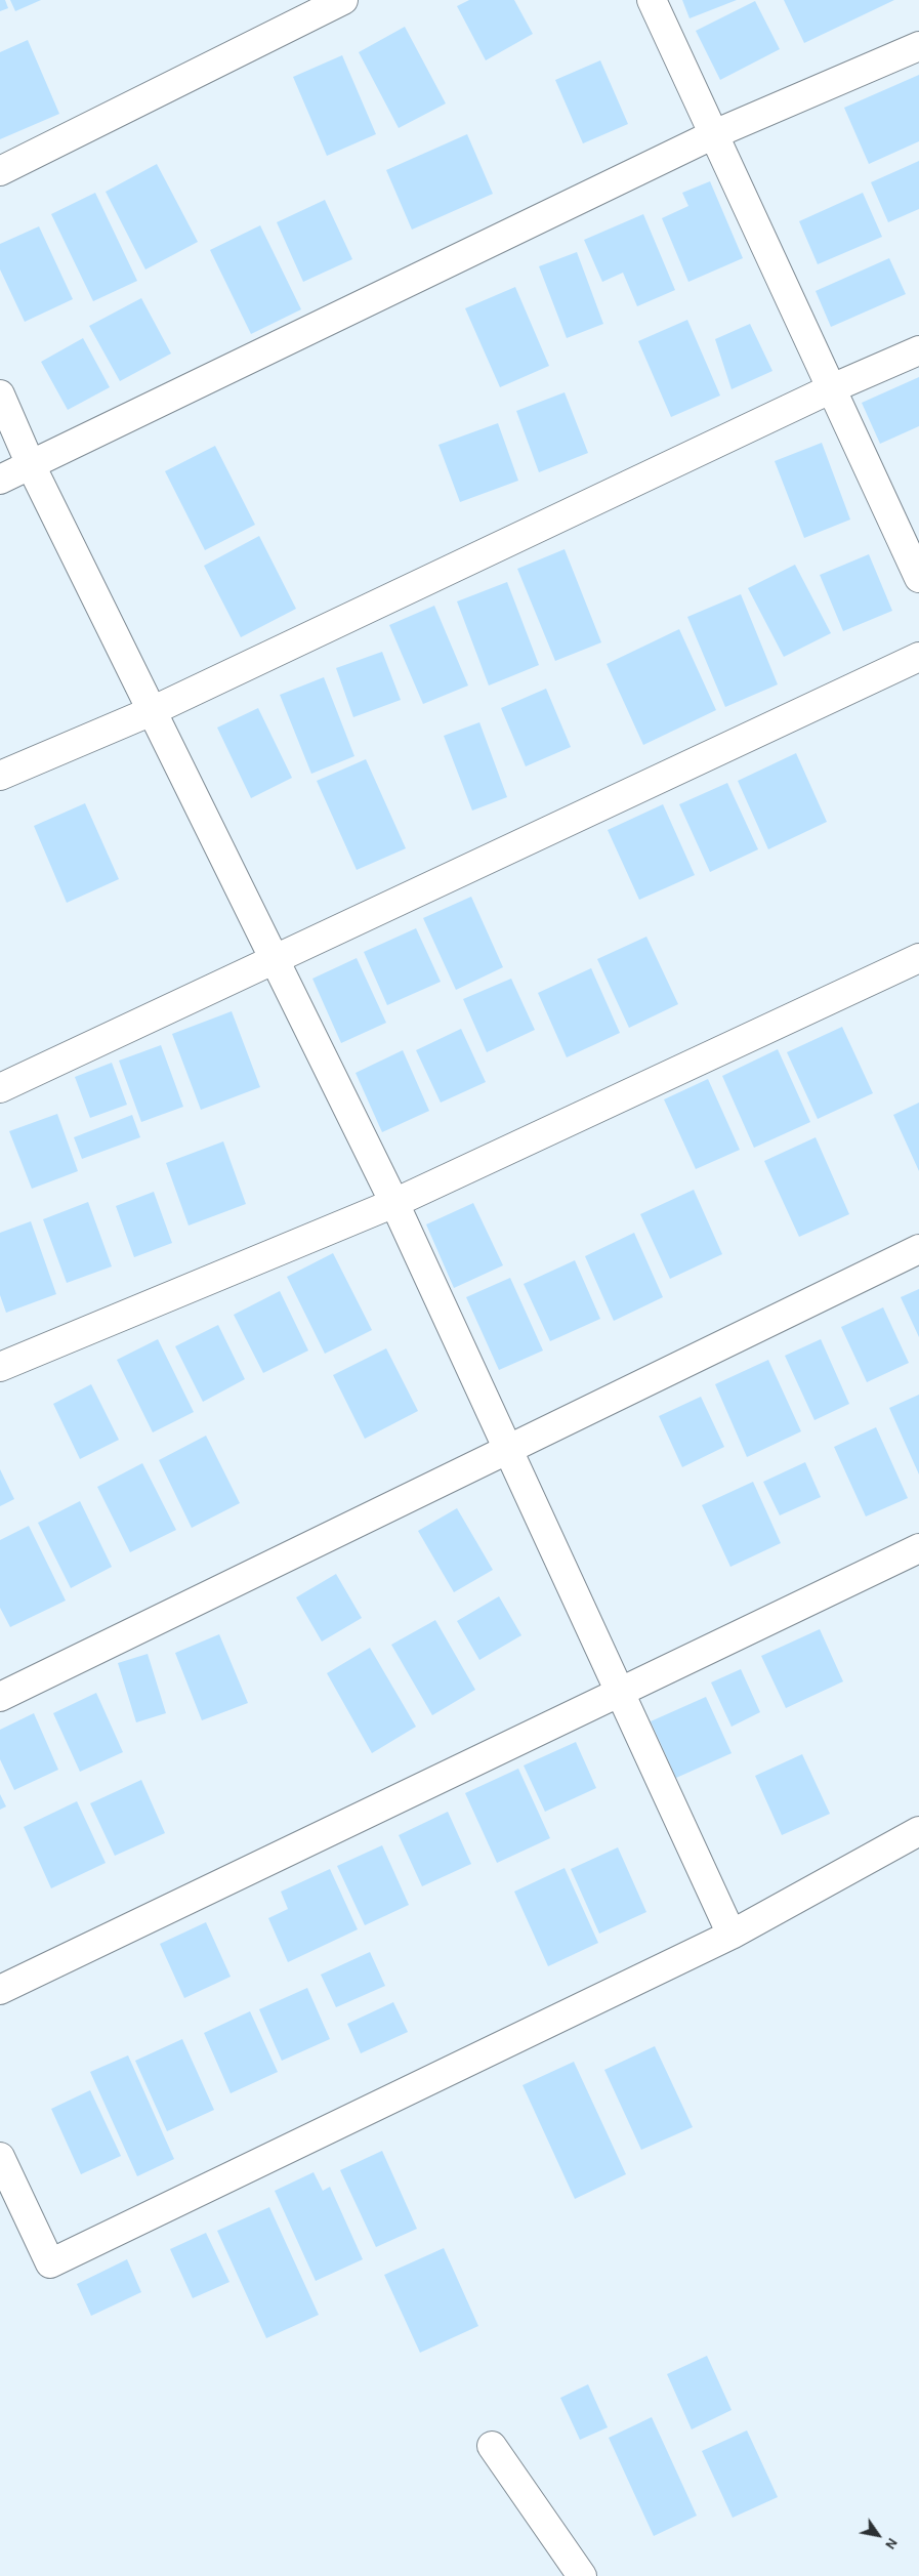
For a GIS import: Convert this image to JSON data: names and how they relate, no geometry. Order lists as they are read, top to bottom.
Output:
{
  "north": "bottom right"
}
